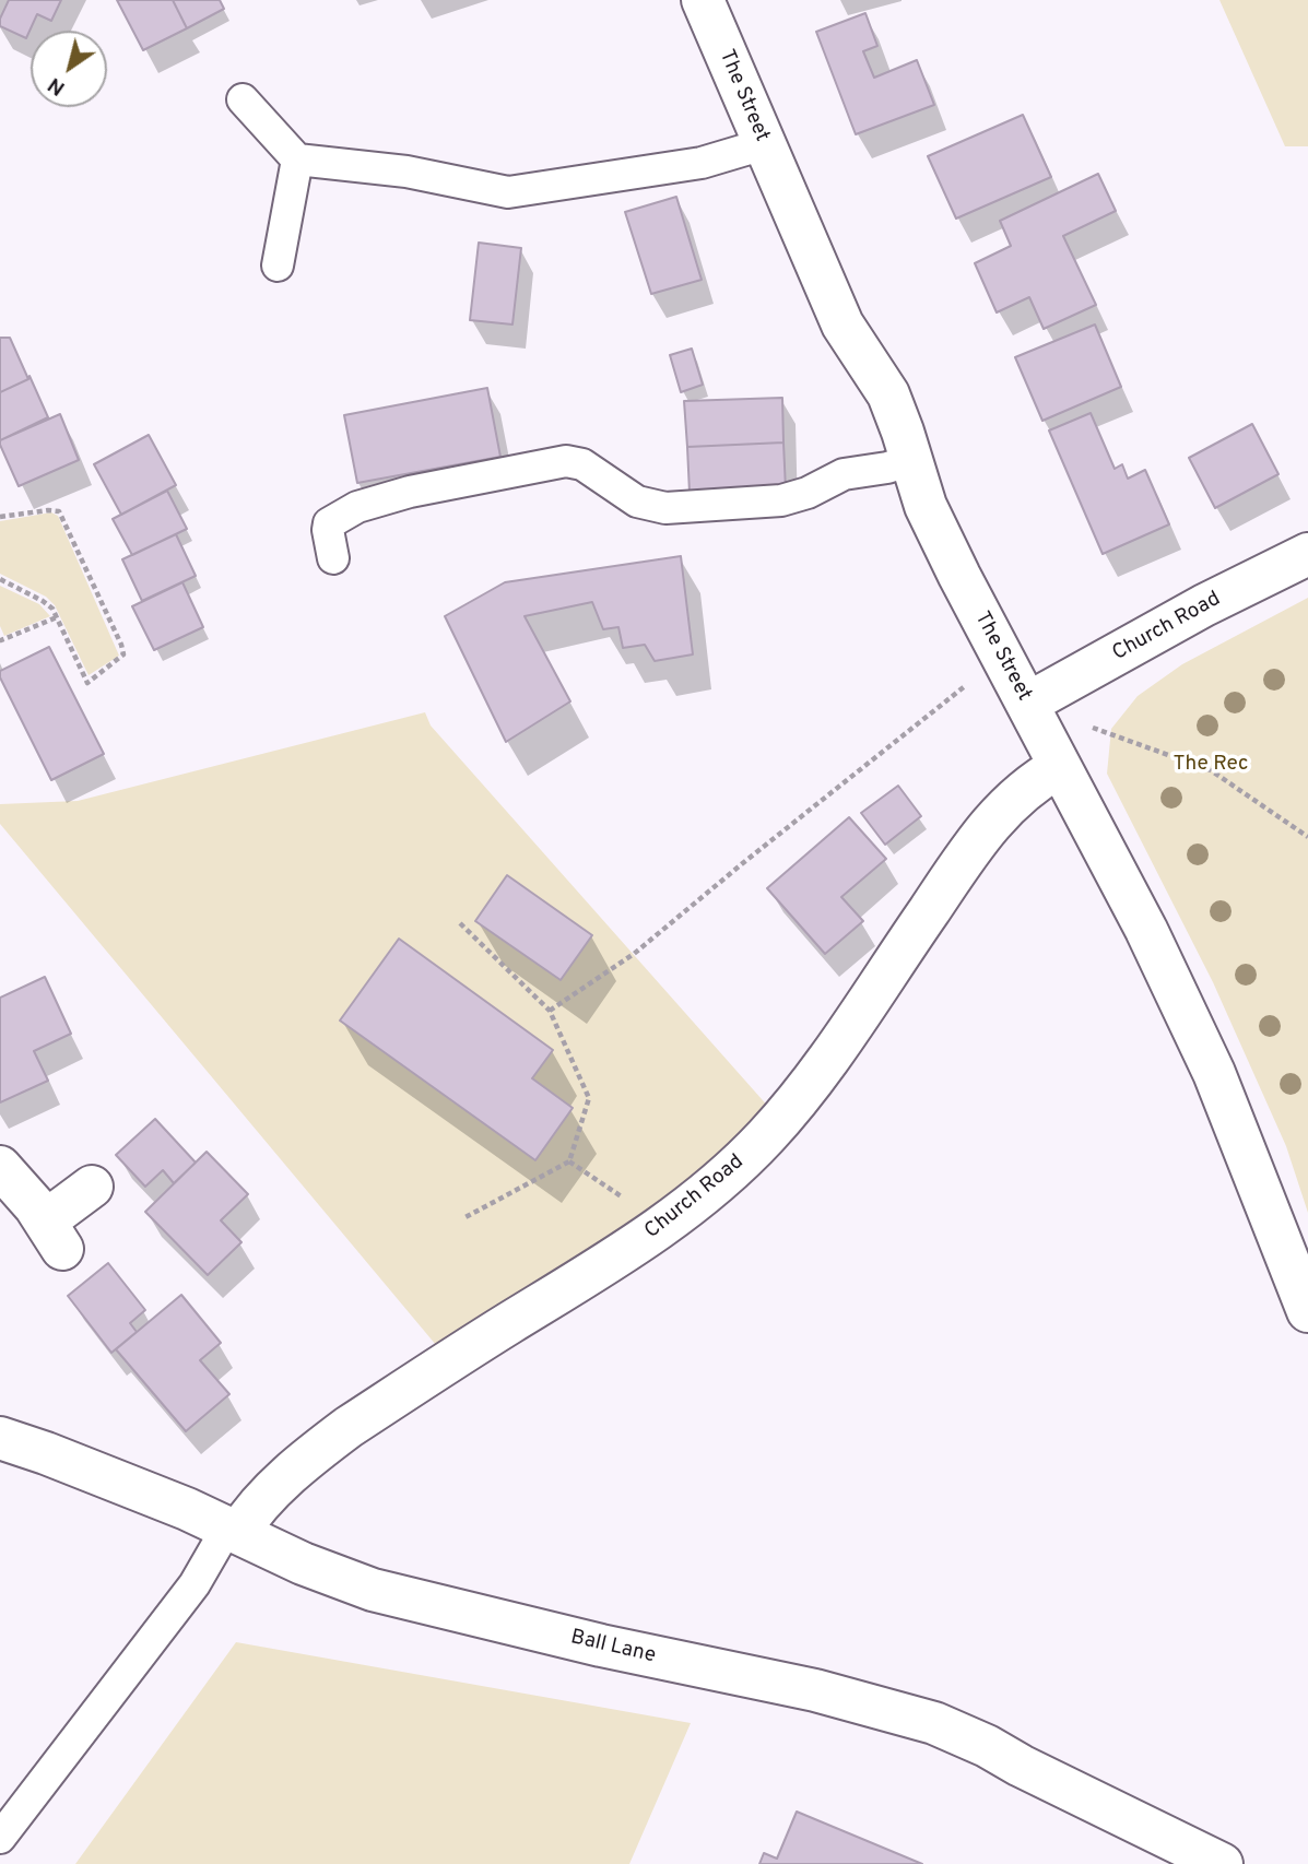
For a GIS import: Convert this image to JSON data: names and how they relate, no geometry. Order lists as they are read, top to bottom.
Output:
{
  "streets": {
    "street": ["The Street", "Church Road", "Ball Lane"]
  },
  "crossings": [
    ["The Street", "Church Road"],
    ["Church Road", "Ball Lane"]
  ],
  "parks": ["The Rec"],
  "north": "bottom left"
}
